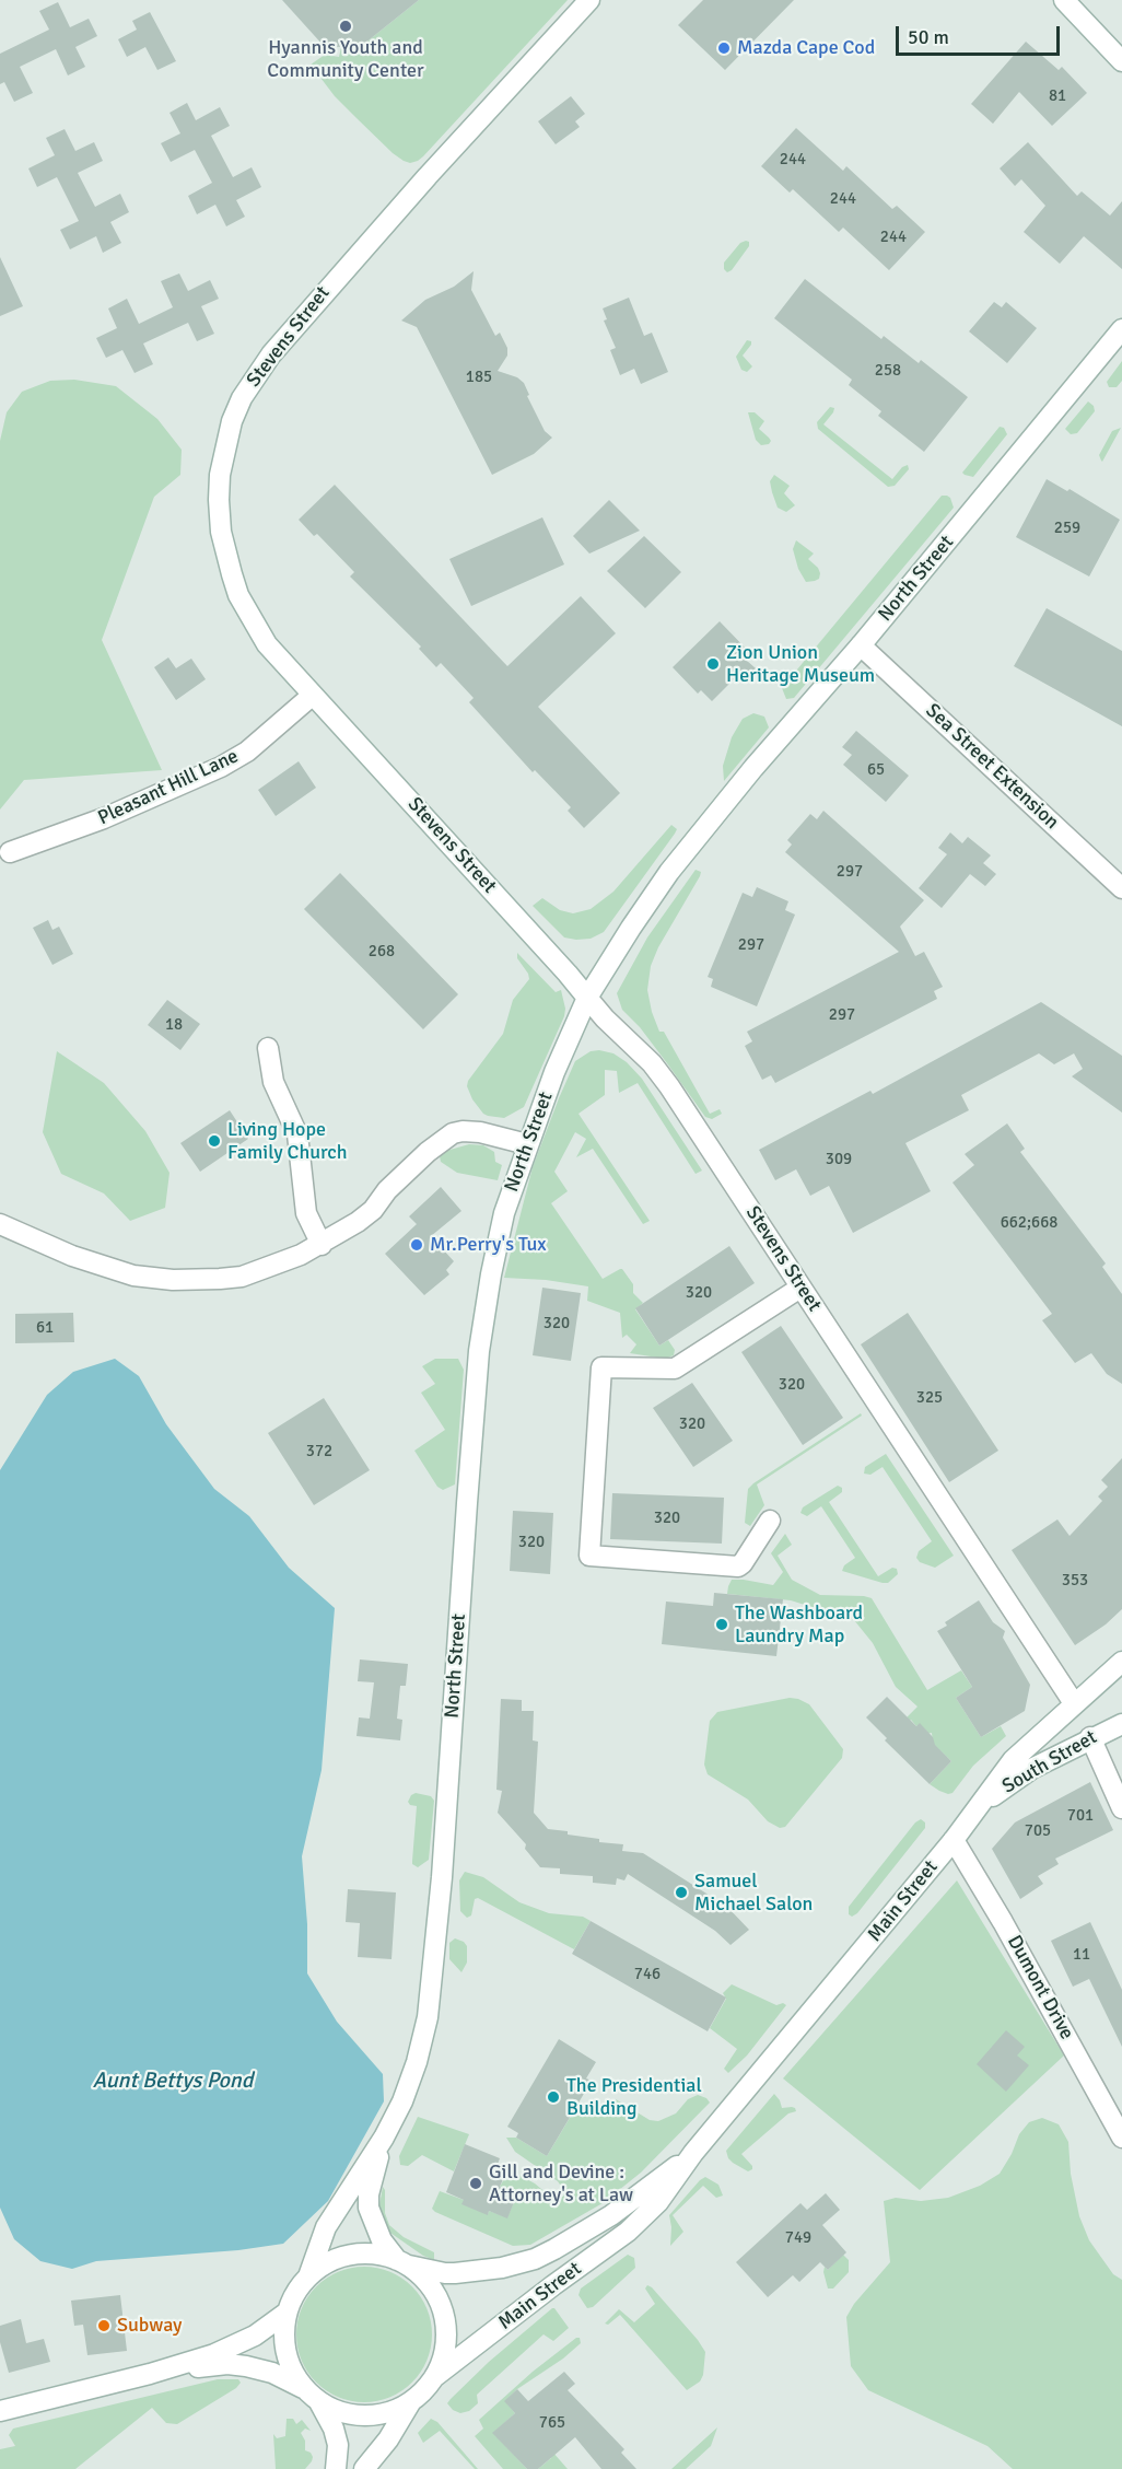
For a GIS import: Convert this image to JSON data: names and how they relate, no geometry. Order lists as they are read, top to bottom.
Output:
{
  "streets": {
    "street": [
      "Stevens Street",
      "North Street",
      "Sea Street Extension",
      "Pleasant Hill Lane",
      "South Street",
      "Main Street",
      "Dumont Drive"
    ]
  },
  "crossings": [
    ["Stevens Street", "North Street"],
    ["Stevens Street", "Pleasant Hill Lane"],
    ["Stevens Street", "Main Street"],
    ["North Street", "Sea Street Extension"],
    ["North Street", "Main Street"],
    ["South Street", "Main Street"],
    ["Main Street", "Dumont Drive"]
  ],
  "water": ["Aunt Bettys Pond"],
  "places": [
    "Hyannis Youth and Community Center",
    "Mazda Cape Cod",
    "Zion Union Heritage Museum",
    "Living Hope Family Church",
    "Mr.Perry's Tux",
    "The Washboard Laundry Map",
    "Samuel Michael Salon",
    "The Presidential Building",
    "Gill and Devine : Attorney's at Law",
    "Subway"
  ],
  "house_numbers": [
    "81",
    "244",
    "244",
    "244",
    "258",
    "185",
    "259",
    "65",
    "297",
    "297",
    "268",
    "297",
    "18",
    "309",
    "662;668",
    "320",
    "320",
    "61",
    "320",
    "325",
    "320",
    "372",
    "320",
    "320",
    "353",
    "701",
    "705",
    "11",
    "746",
    "749",
    "765"
  ],
  "scale_bar": "50 m"
}
